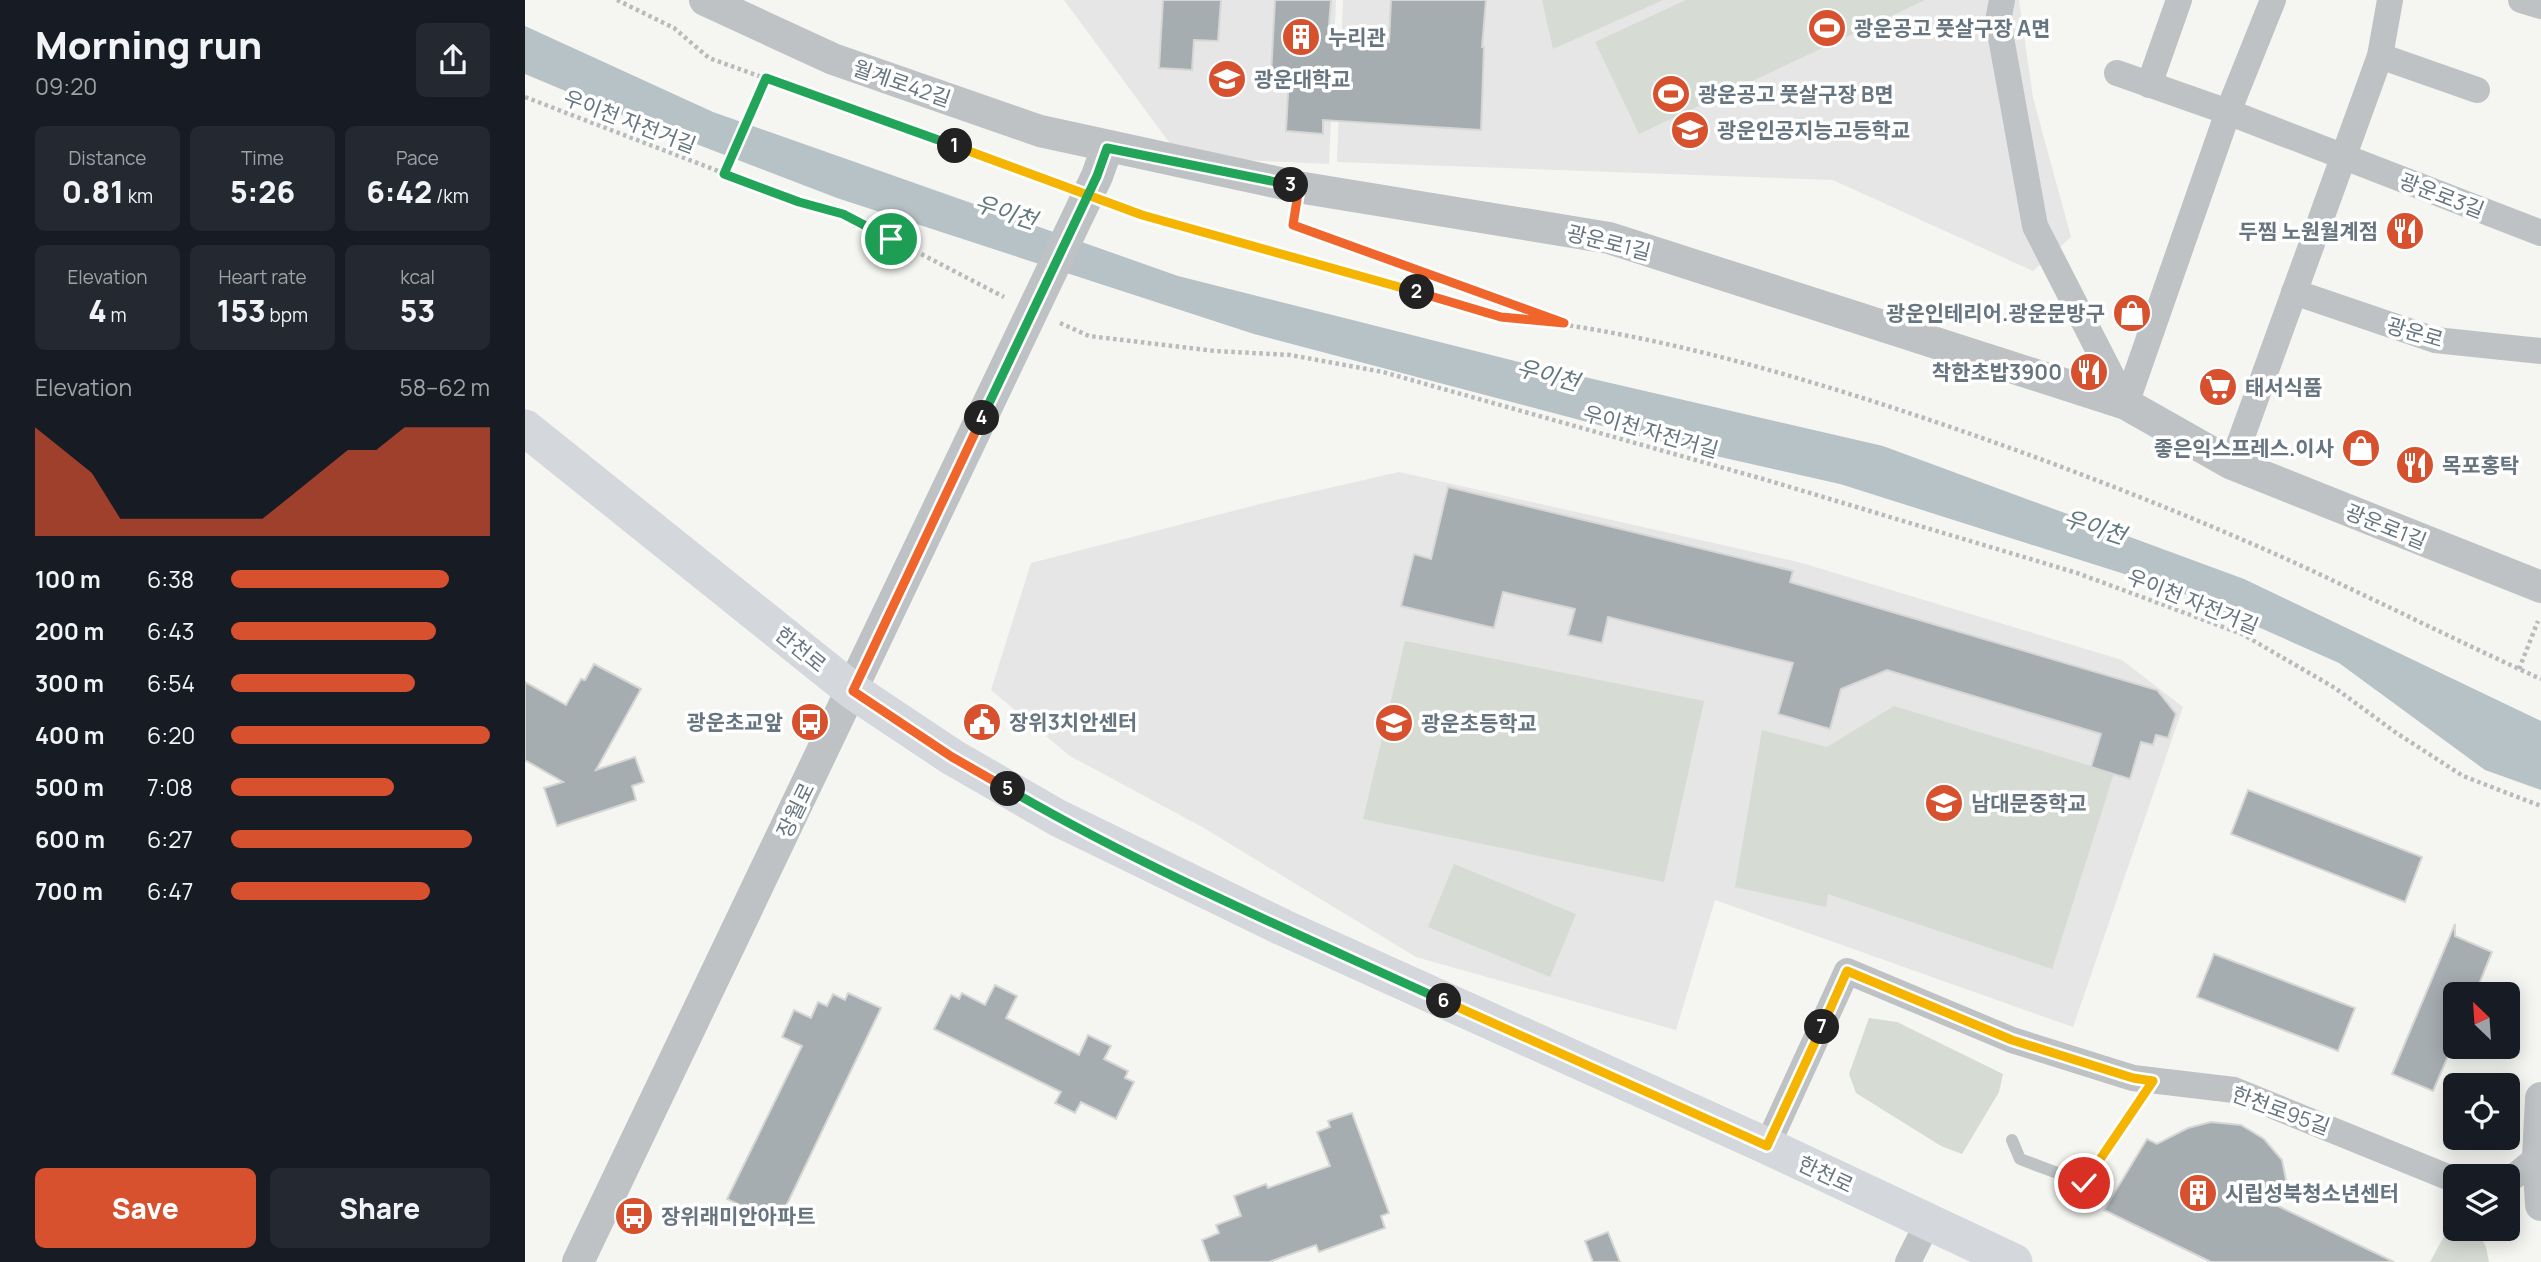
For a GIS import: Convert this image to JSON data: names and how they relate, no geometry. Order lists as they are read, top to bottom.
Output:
{
  "streets": {
    "main road": ["한천로"],
    "street": [
      "월계로42길",
      "광운로3길",
      "광운로1길",
      "광운로",
      "장월로",
      "한천로95길"
    ],
    "path": ["우이천 자전거길"]
  },
  "crossings": [
    ["월계로42길", "광운로1길"],
    ["월계로42길", "장월로"],
    ["광운로1길", "장월로"],
    ["한천로", "장월로"],
    ["한천로", "한천로95길"]
  ],
  "water": ["우이천"],
  "places": {
    "sports": ["광운공고 풋살구장 A면", "광운공고 풋살구장 B면"],
    "building": ["누리관", "시립성북청소년센터"],
    "school or university": [
      "광운대학교",
      "광운인공지능고등학교",
      "광운초등학교",
      "남대문중학교"
    ],
    "restaurant": ["두찜 노원월계점", "착한초밥3900", "목포홍탁"],
    "shop": ["광운인테리어.광운문방구", "좋은익스프레스.이사"],
    "supermarket": ["태서식품"],
    "bus stop": ["광운초교앞", "장위래미안아파트"],
    "public building": ["장위3치안센터"]
  },
  "north": "top left",
  "page": {
    "heading": ["Morning run", "09:20"],
    "stats": [
      ["Distance", "0.81 km"],
      ["Time", "5:26"],
      ["Pace", "6:42 /km"],
      ["Elevation", "4 m"],
      ["Heart rate", "153 bpm"],
      ["kcal", "53"]
    ],
    "pins": [
      "1",
      "3",
      "2",
      "4",
      "5",
      "6",
      "7"
    ],
    "chart": ["Elevation", "58–62 m"],
    "list": [
      {
        "name": "100 m",
        "note": "6:38"
      },
      {
        "name": "200 m",
        "note": "6:43"
      },
      {
        "name": "300 m",
        "note": "6:54"
      },
      {
        "name": "400 m",
        "note": "6:20"
      },
      {
        "name": "500 m",
        "note": "7:08"
      },
      {
        "name": "600 m",
        "note": "6:27"
      },
      {
        "name": "700 m",
        "note": "6:47"
      }
    ],
    "buttons": ["Save", "Share"]
  }
}
